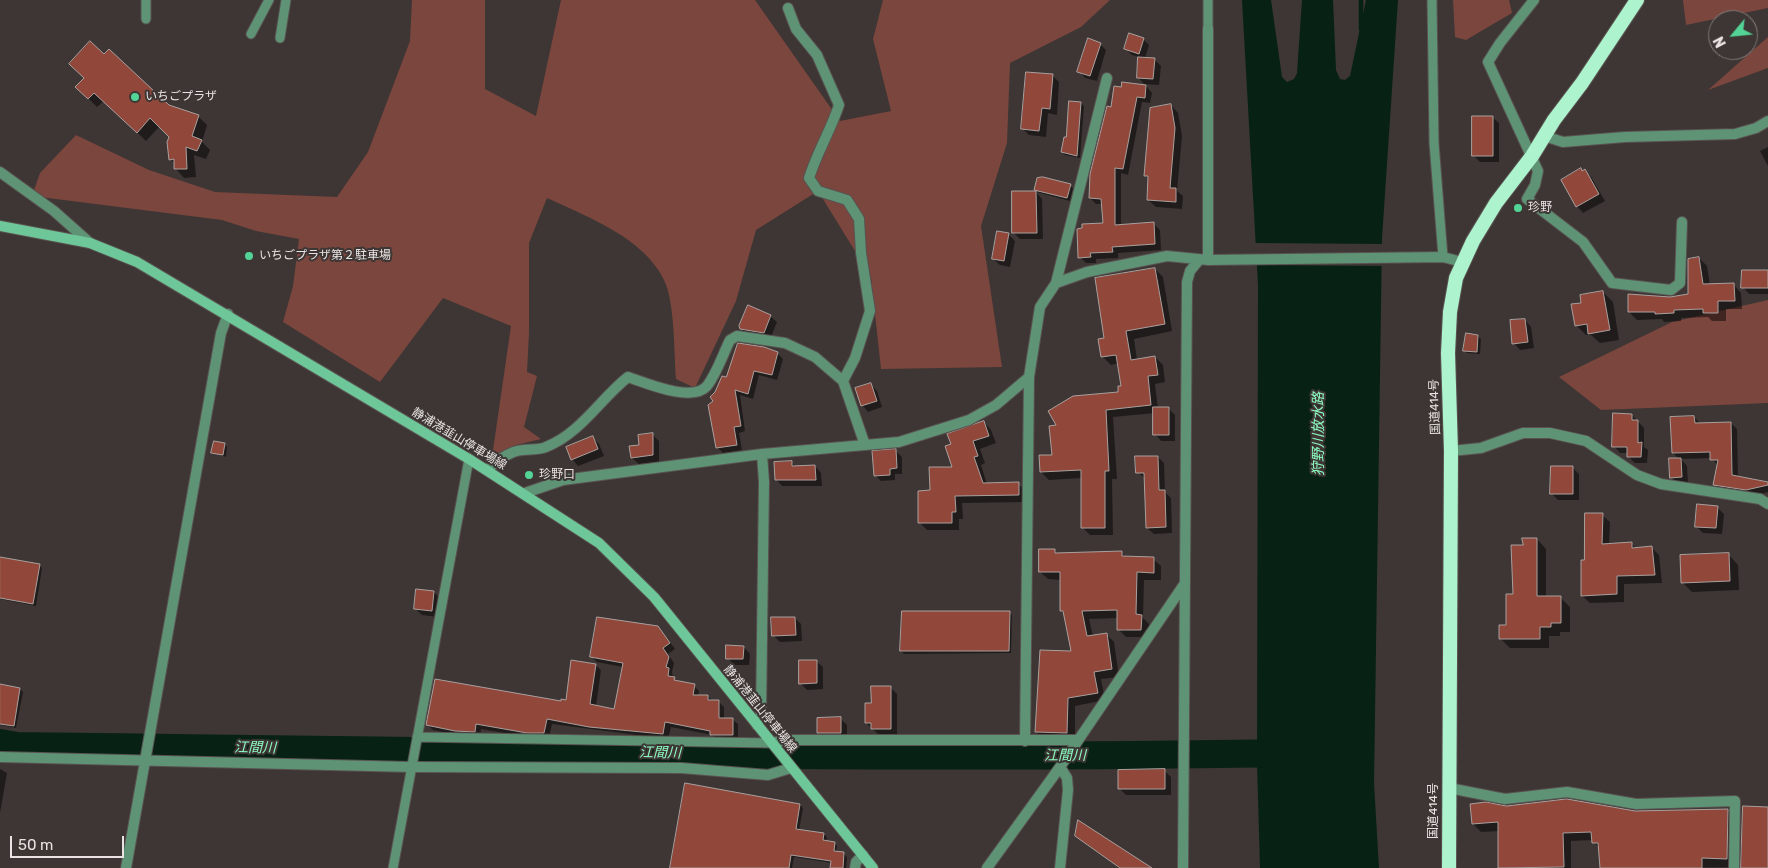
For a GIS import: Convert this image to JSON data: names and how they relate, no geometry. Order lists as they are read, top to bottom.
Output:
{
  "streets": {
    "highway": ["国道414号"],
    "main road": ["静浦港韮山停車場線"]
  },
  "water": ["狩野川放水路", "江間川"],
  "places": [
    "いちごプラザ",
    "珍野",
    "いちごプラザ第２駐車場",
    "珍野口"
  ],
  "scale_bar": "50 m",
  "north": "bottom left"
}
